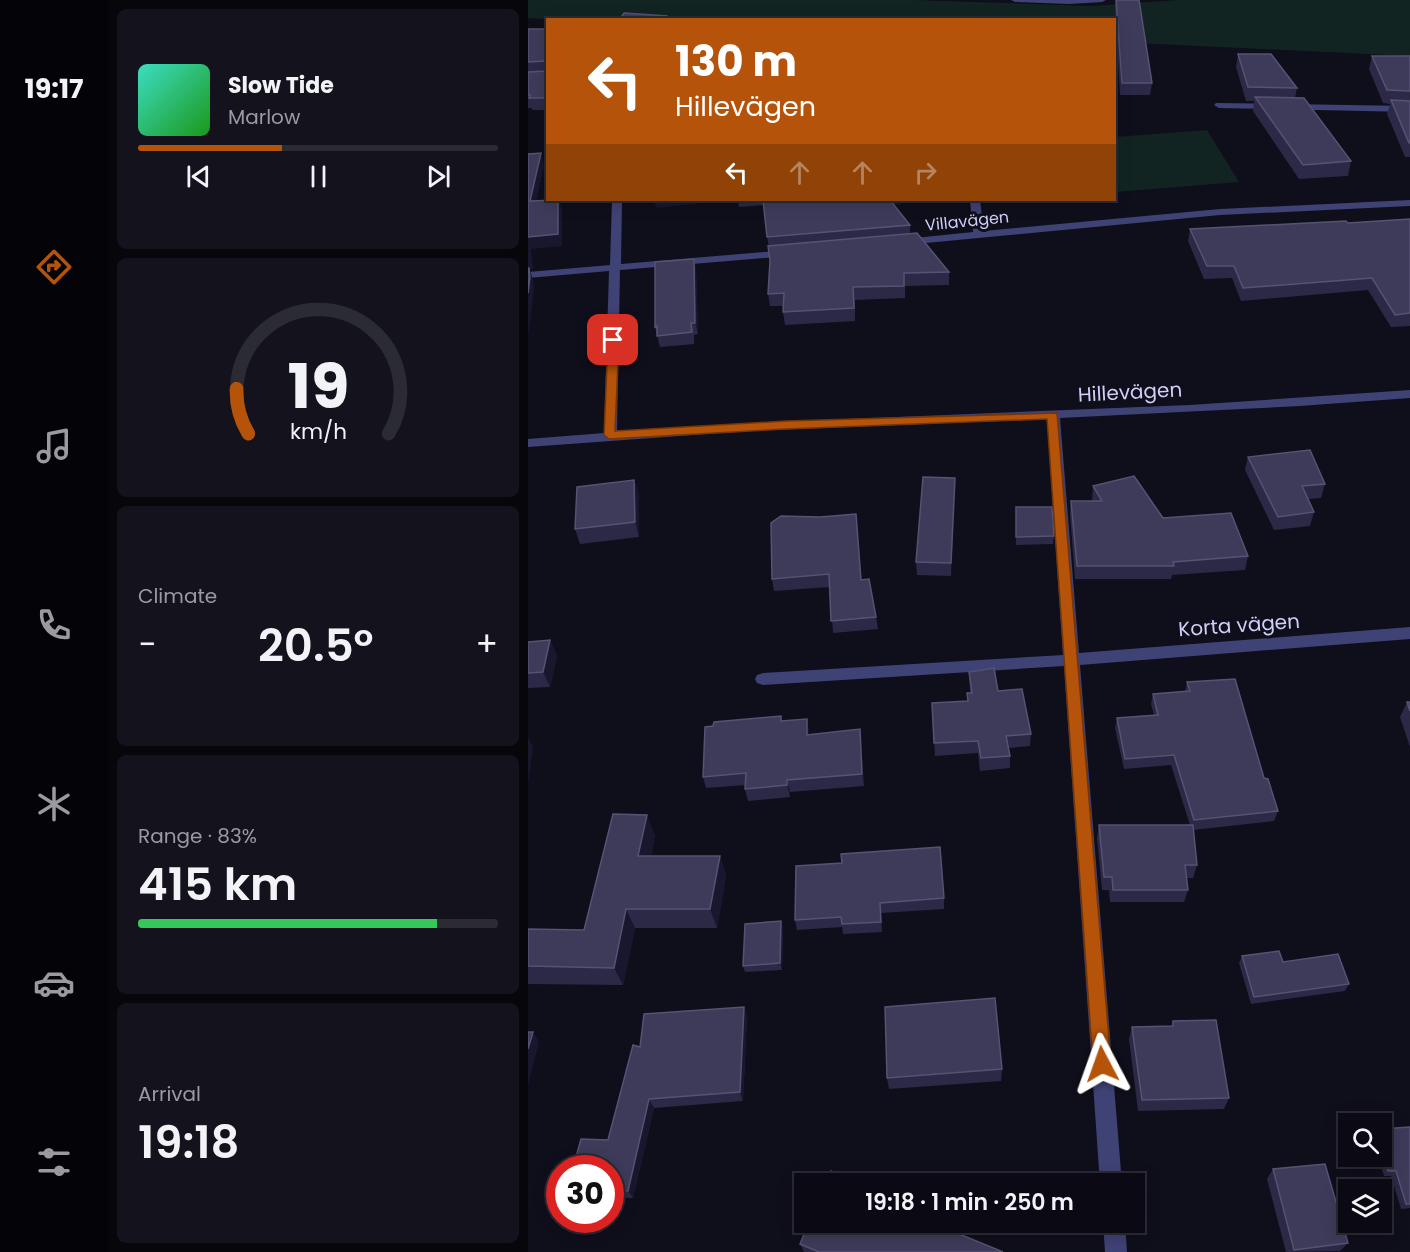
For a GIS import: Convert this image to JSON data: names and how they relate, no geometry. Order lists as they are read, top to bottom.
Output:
{
  "streets": {
    "street": ["Villavägen", "Hillevägen", "Korta vägen"]
  },
  "page": {
    "tabs": "19:17",
    "turn": ["130 m", "Hillevägen"],
    "song": ["Slow Tide", "Marlow"],
    "tile": [
      "Climate",
      ["Range · 83%", "415 km"],
      ["Arrival", "19:18"]
    ],
    "heat": ["−", "20.5°", "+"],
    "limit": "30",
    "trip": "19:18 · 1 min · 250 m",
    "gauge": ["19", "km/h"]
  }
}
